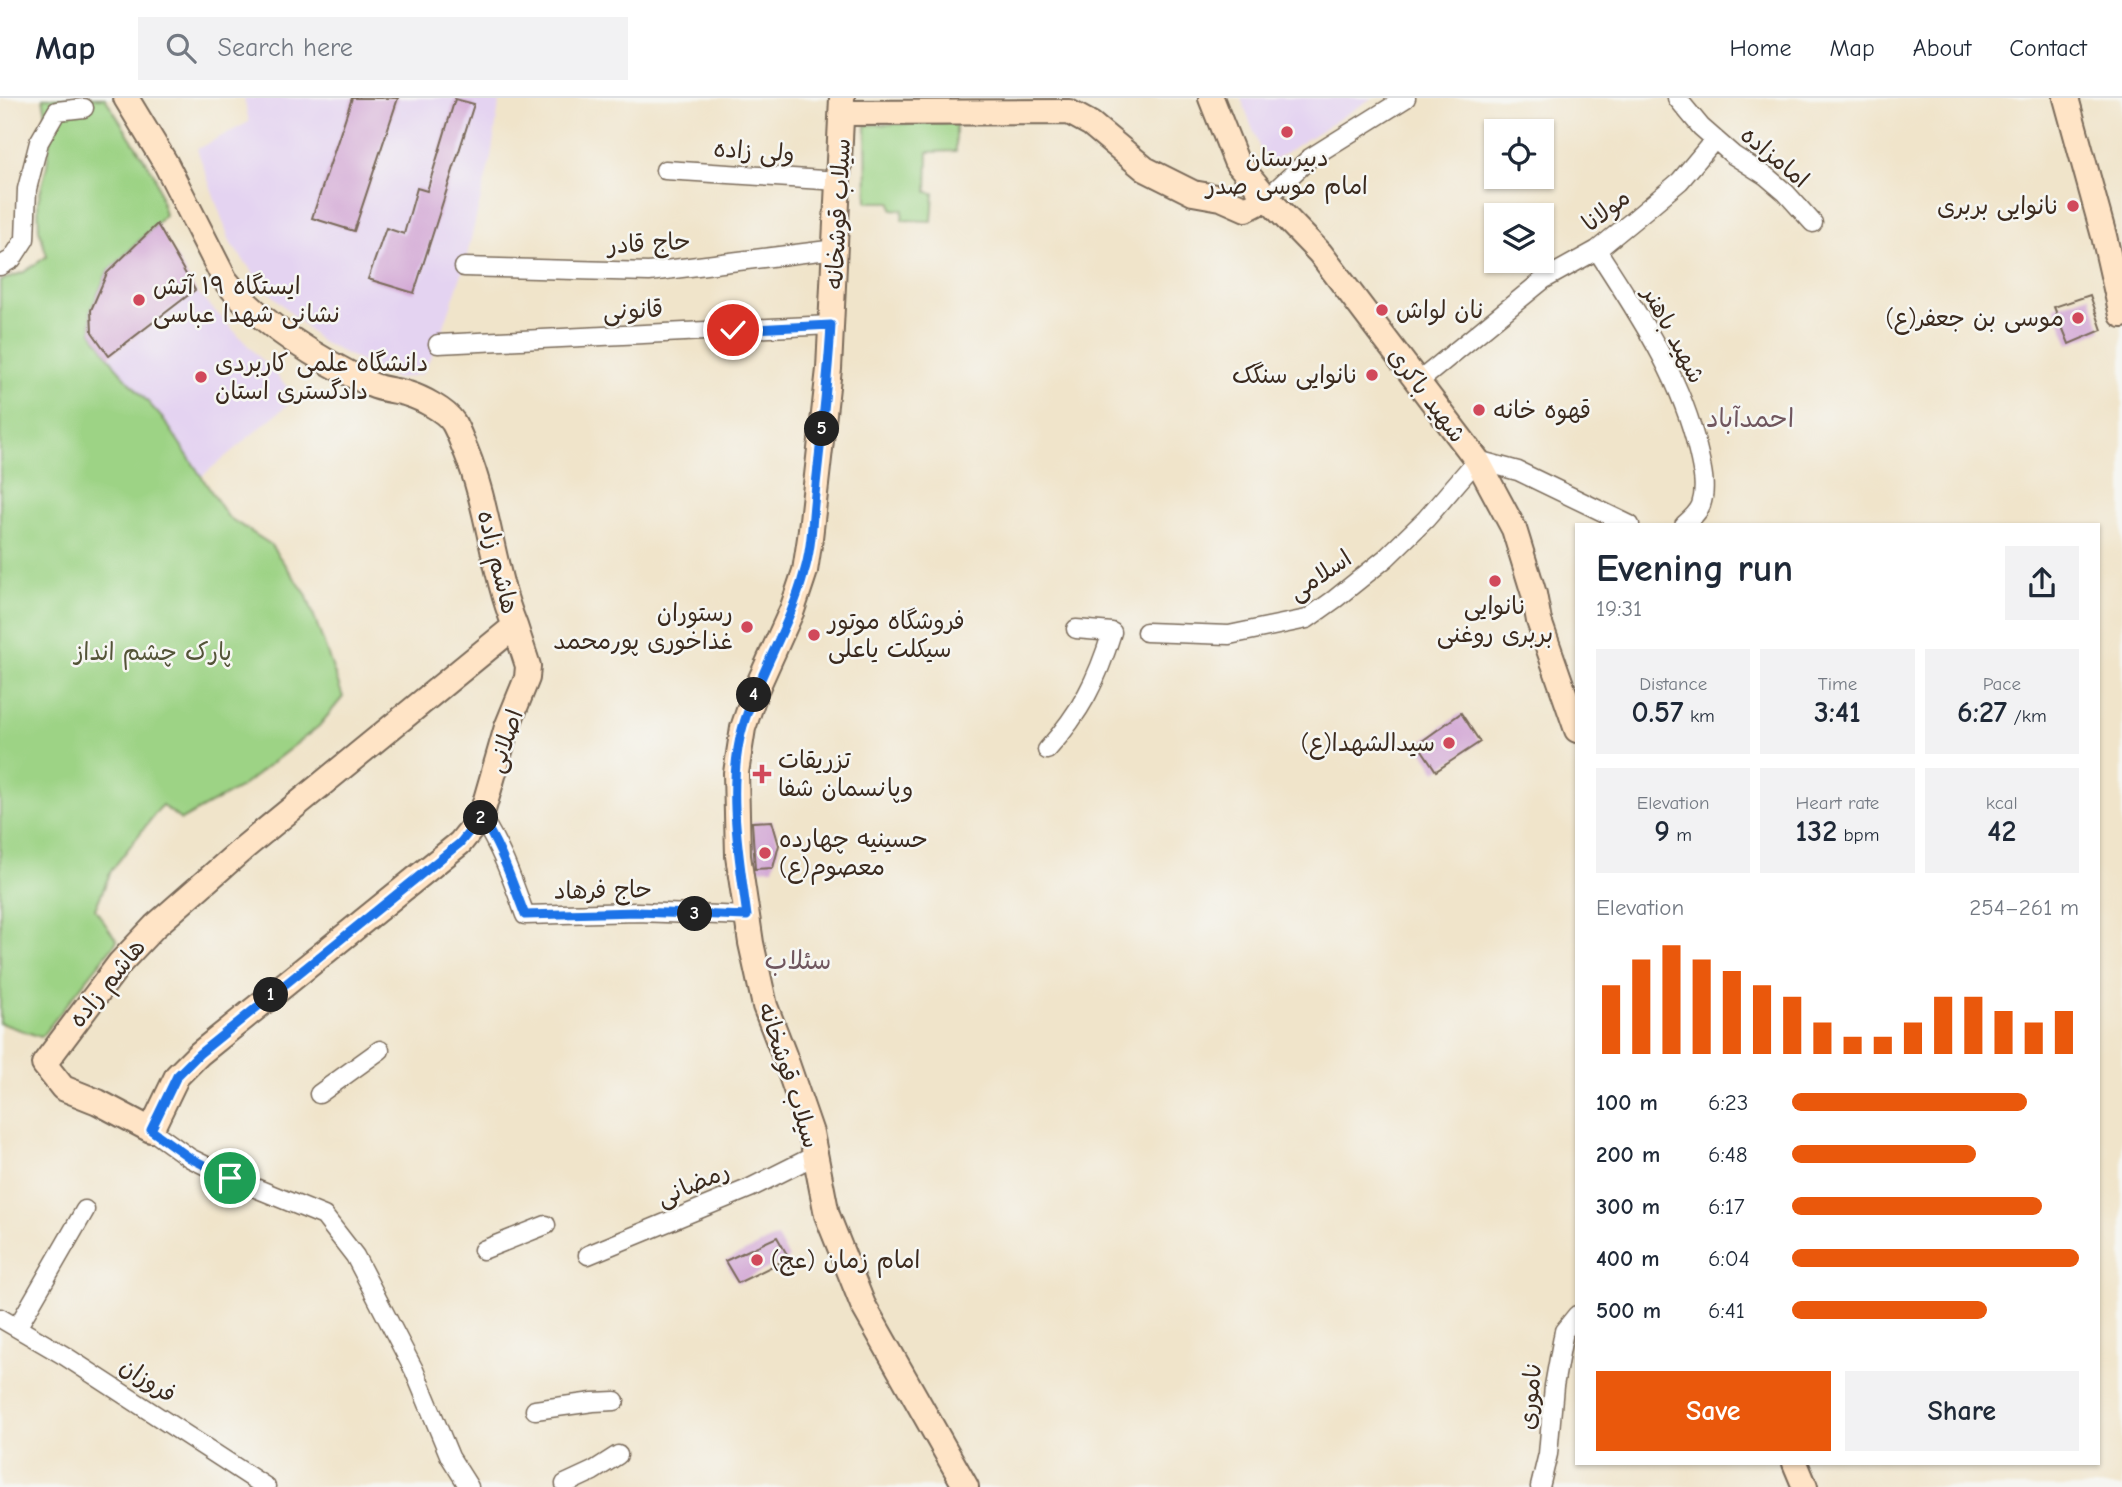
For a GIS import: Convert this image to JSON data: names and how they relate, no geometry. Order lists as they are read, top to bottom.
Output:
{
  "streets": {
    "street": [
      "ولی زاده",
      "امامزاده",
      "مولانا",
      "سیلاب قوشخانه",
      "حاج قادر",
      "قانونی",
      "شهید باهنر",
      "شهید باکری",
      "هاشم زاده",
      "اسلامی",
      "اصلانی",
      "حاج فرهاد",
      "رمضانی",
      "فروزان",
      "ناموری"
    ]
  },
  "crossings": [
    ["ولی زاده", "سیلاب قوشخانه"],
    ["امامزاده", "مولانا"],
    ["مولانا", "شهید باهنر"],
    ["مولانا", "شهید باکری"],
    ["سیلاب قوشخانه", "حاج قادر"],
    ["سیلاب قوشخانه", "قانونی"],
    ["سیلاب قوشخانه", "حاج فرهاد"],
    ["سیلاب قوشخانه", "رمضانی"],
    ["شهید باکری", "اسلامی"],
    ["هاشم زاده", "اصلانی"],
    ["اصلانی", "حاج فرهاد"]
  ],
  "districts": ["احمدآباد", "سئلاب"],
  "parks": ["پارک چشم انداز"],
  "places": {
    "other": [
      "دبیرستان امام موسی صدر",
      "نانوایی بربری",
      "ایستگاه ۱۹ آتش نشانی شهدا عباسی",
      "نان لواش",
      "موسی بن جعفر(ع)",
      "نانوایی سنگک",
      "دانشگاه علمی کاربردی دادگستری استان",
      "قهوه خانه",
      "نانوایی بربری روغنی",
      "رستوران غذاخوری پورمحمد",
      "فروشگاه موتور سیکلت یاعلی",
      "سیدالشهدا(ع)",
      "حسینیه چهارده معصوم(ع)",
      "امام زمان (عج)"
    ],
    "health": ["تزریقات وپانسمان شفا"]
  },
  "page": {
    "header": "Map",
    "search": "Search here",
    "nav": [
      "Home",
      "Map",
      "About",
      "Contact"
    ],
    "pins": [
      "5",
      "4",
      "2",
      "3",
      "1"
    ],
    "heading": ["Evening run", "19:31"],
    "stats": [
      ["Distance", "0.57 km"],
      ["Time", "3:41"],
      ["Pace", "6:27 /km"],
      ["Elevation", "9 m"],
      ["Heart rate", "132 bpm"],
      ["kcal", "42"]
    ],
    "chart": ["Elevation", "254–261 m"],
    "list": [
      {
        "name": "100 m",
        "note": "6:23"
      },
      {
        "name": "200 m",
        "note": "6:48"
      },
      {
        "name": "300 m",
        "note": "6:17"
      },
      {
        "name": "400 m",
        "note": "6:04"
      },
      {
        "name": "500 m",
        "note": "6:41"
      }
    ],
    "buttons": ["Save", "Share"]
  }
}
